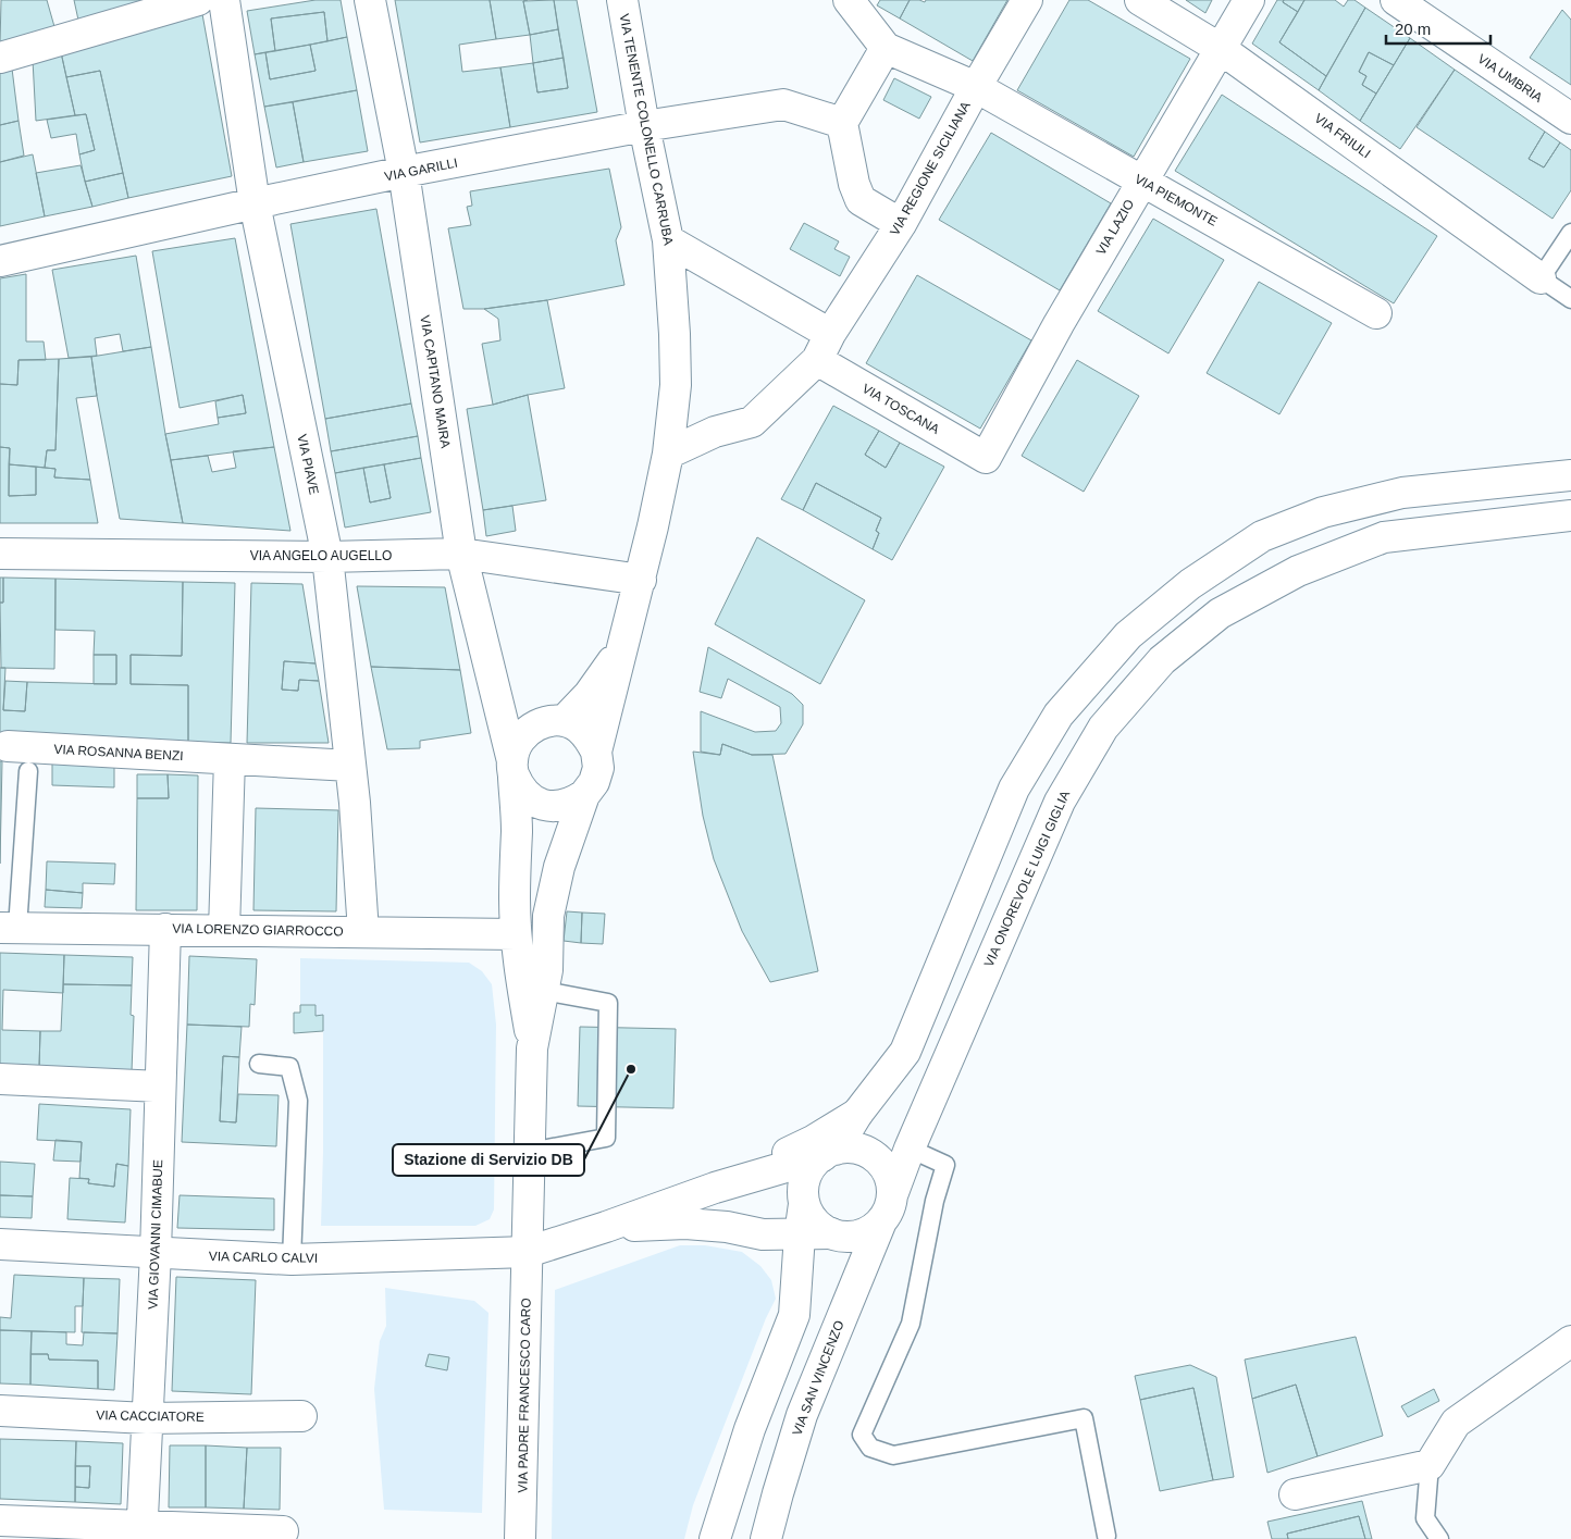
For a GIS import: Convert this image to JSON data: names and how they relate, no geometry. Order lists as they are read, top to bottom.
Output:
{
  "streets": {
    "street": [
      "VIA UMBRIA",
      "VIA TENENTE COLONELLO CARRUBA",
      "VIA FRIULI",
      "VIA REGIONE SICILIANA",
      "VIA GARILLI",
      "VIA PIEMONTE",
      "VIA LAZIO",
      "VIA CAPITANO MAIRA",
      "VIA TOSCANA",
      "VIA PIAVE",
      "VIA ANGELO AUGELLO",
      "VIA ROSANNA BENZI",
      "VIA ONOREVOLE LUIGI GIGLIA",
      "VIA LORENZO GIARROCCO",
      "VIA GIOVANNI CIMABUE",
      "VIA CARLO CALVI",
      "VIA SAN VINCENZO",
      "VIA PADRE FRANCESCO CARO",
      "VIA CACCIATORE"
    ]
  },
  "crossings": [
    ["VIA TENENTE COLONELLO CARRUBA", "VIA REGIONE SICILIANA"],
    ["VIA TENENTE COLONELLO CARRUBA", "VIA GARILLI"],
    ["VIA TENENTE COLONELLO CARRUBA", "VIA CAPITANO MAIRA"],
    ["VIA TENENTE COLONELLO CARRUBA", "VIA ANGELO AUGELLO"],
    ["VIA FRIULI", "VIA LAZIO"],
    ["VIA REGIONE SICILIANA", "VIA PIEMONTE"],
    ["VIA REGIONE SICILIANA", "VIA TOSCANA"],
    ["VIA GARILLI", "VIA CAPITANO MAIRA"],
    ["VIA GARILLI", "VIA PIAVE"],
    ["VIA PIEMONTE", "VIA LAZIO"],
    ["VIA LAZIO", "VIA TOSCANA"],
    ["VIA CAPITANO MAIRA", "VIA ANGELO AUGELLO"],
    ["VIA PIAVE", "VIA ANGELO AUGELLO"],
    ["VIA PIAVE", "VIA ROSANNA BENZI"],
    ["VIA PIAVE", "VIA LORENZO GIARROCCO"],
    ["VIA ONOREVOLE LUIGI GIGLIA", "VIA SAN VINCENZO"],
    ["VIA LORENZO GIARROCCO", "VIA GIOVANNI CIMABUE"],
    ["VIA GIOVANNI CIMABUE", "VIA CARLO CALVI"],
    ["VIA GIOVANNI CIMABUE", "VIA CACCIATORE"],
    ["VIA CARLO CALVI", "VIA PADRE FRANCESCO CARO"]
  ],
  "places": ["Stazione di Servizio DB"],
  "scale_bar": "20 m"
}
